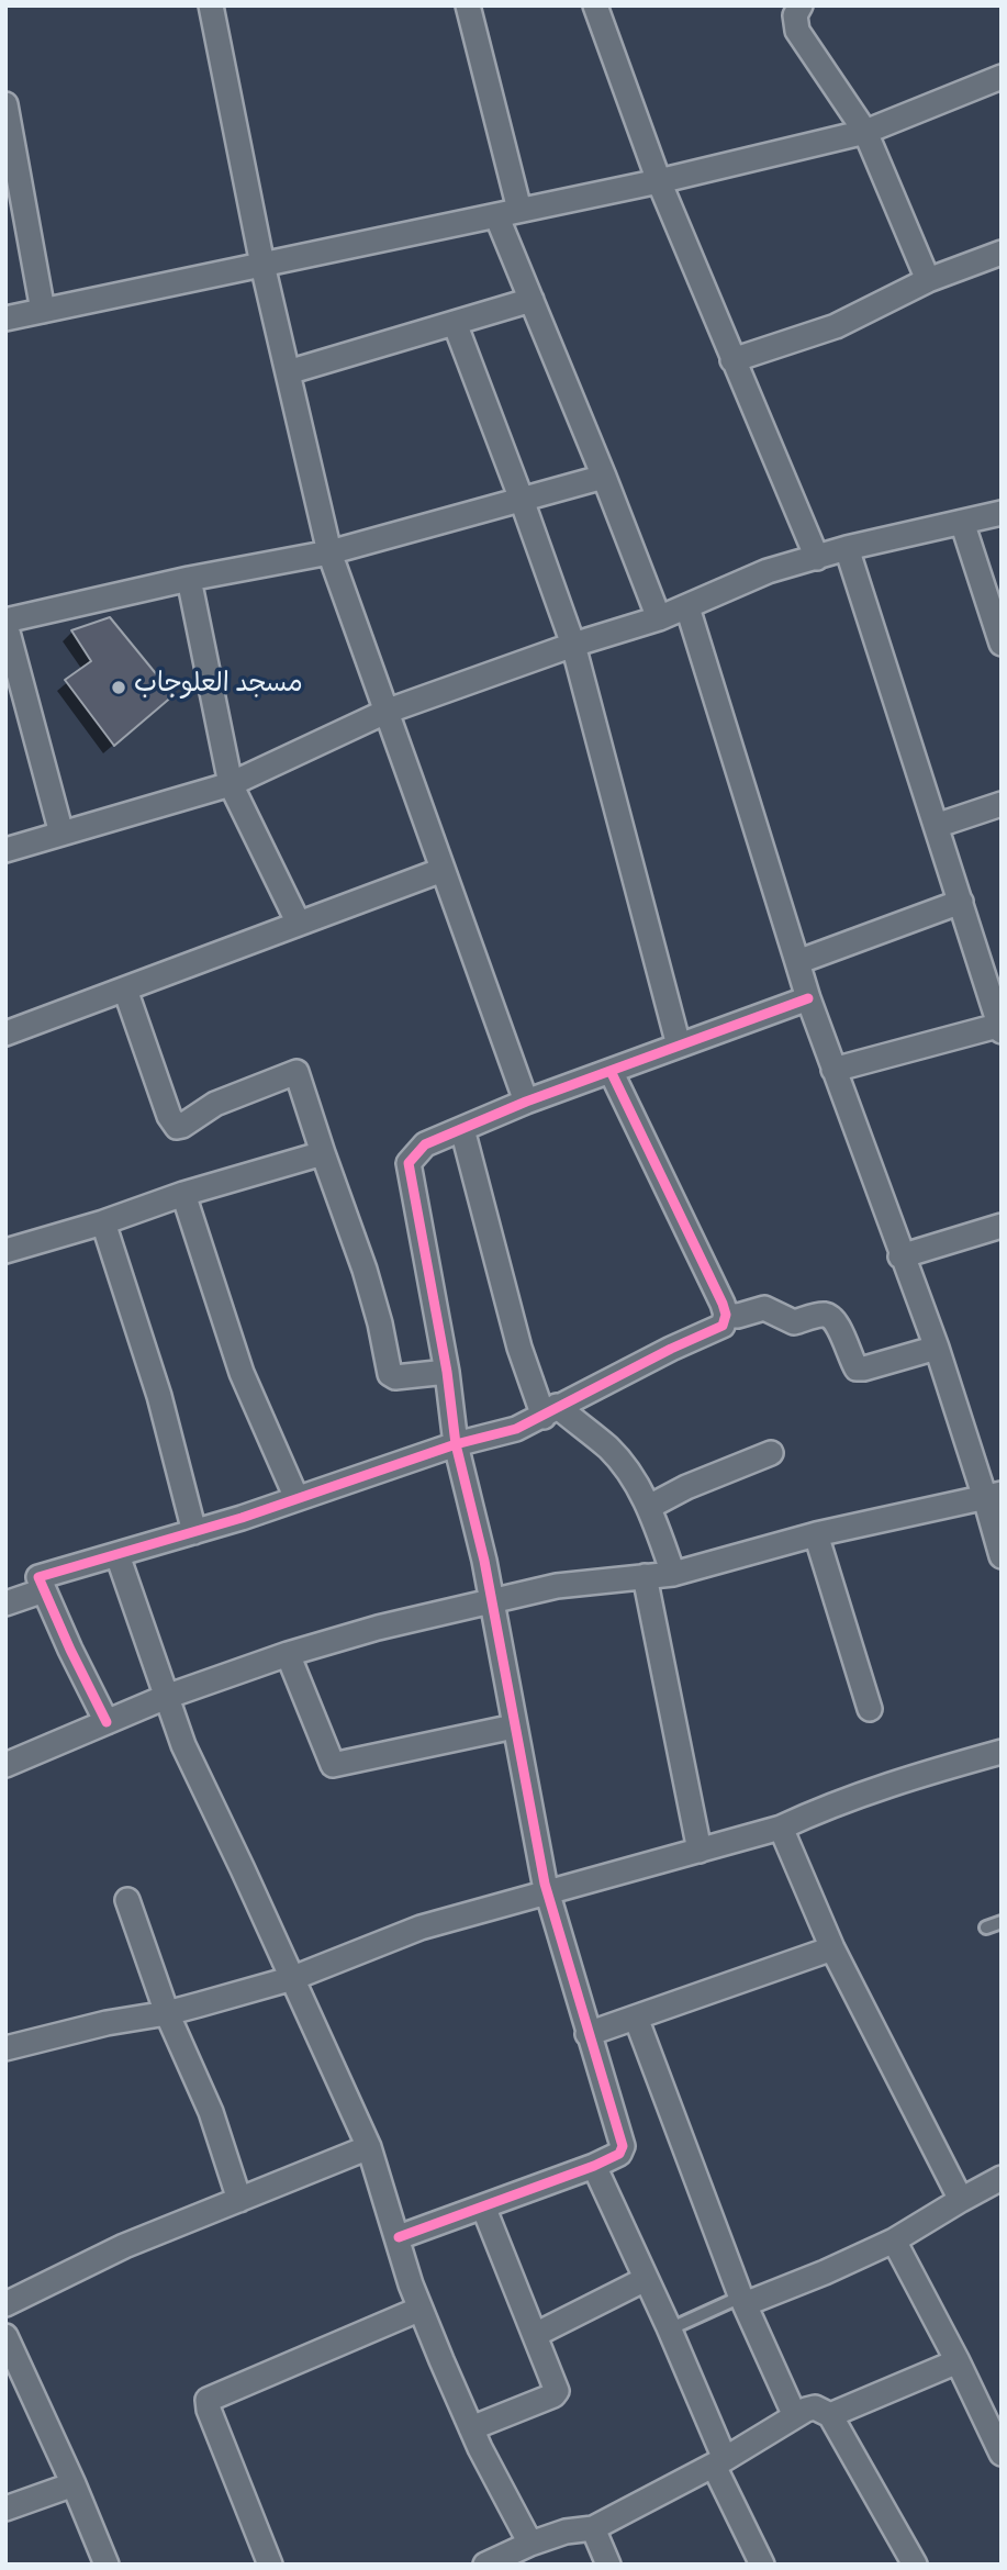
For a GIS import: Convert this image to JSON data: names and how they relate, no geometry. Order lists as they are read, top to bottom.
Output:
{
  "places": ["مسجد العلوجاب"]
}
